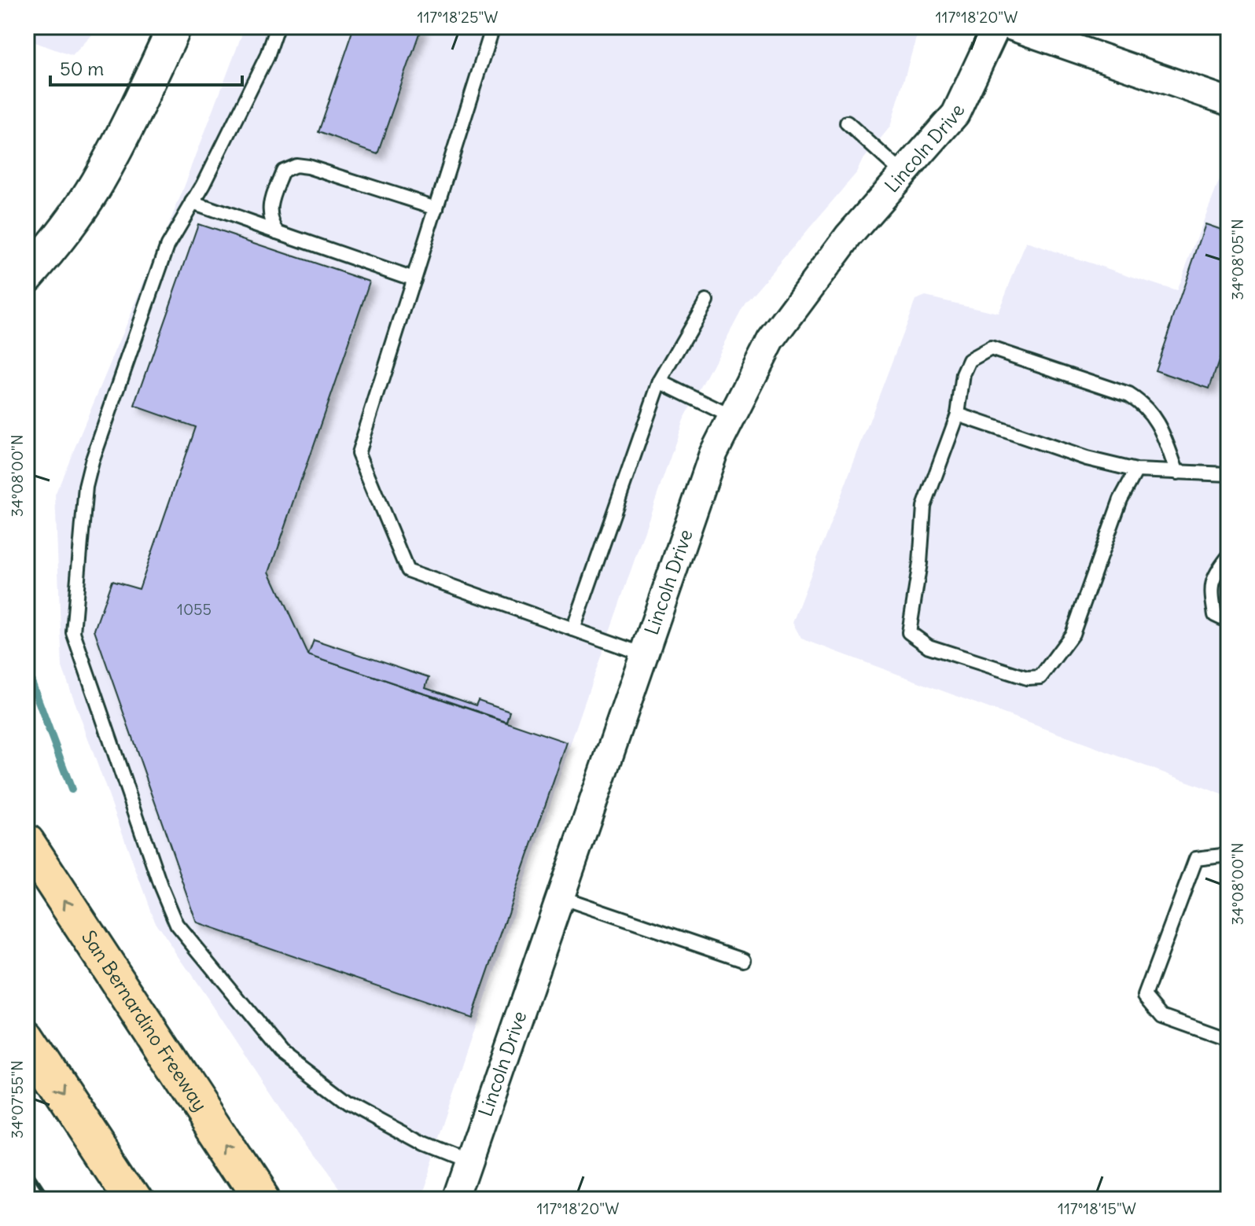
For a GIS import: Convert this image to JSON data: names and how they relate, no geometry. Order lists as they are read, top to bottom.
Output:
{
  "streets": {
    "highway": ["San Bernardino Freeway"],
    "street": ["Lincoln Drive"]
  },
  "house_numbers": ["1055"],
  "scale_bar": "50 m",
  "coordinates": [
    "117°18'25\"W",
    "117°18'20\"W",
    "34°08'05\"N",
    "34°08'00\"N",
    "34°07'55\"N",
    "117°18'15\"W"
  ]
}
